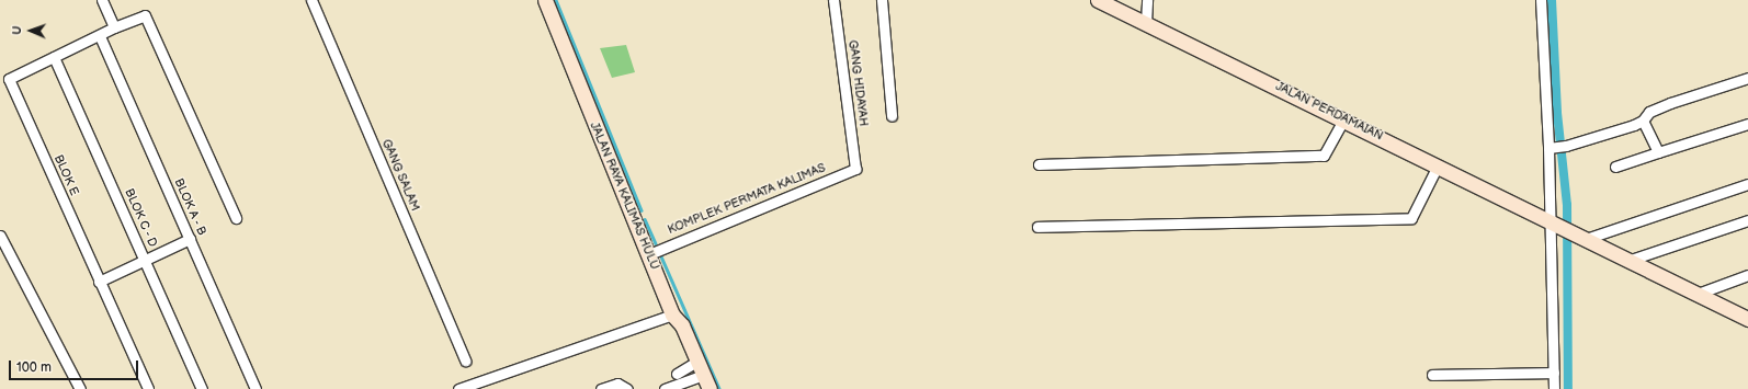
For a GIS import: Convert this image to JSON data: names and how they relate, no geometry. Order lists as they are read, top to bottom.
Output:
{
  "streets": {
    "street": [
      "GANG HIDAYAH",
      "JALAN PERDAMAIAN",
      "BLOK E",
      "GANG SALAM",
      "JALAN RAYA KALIMAS HULU",
      "KOMPLEK PERMATA KALIMAS",
      "BLOK A - B",
      "BLOK C - D"
    ]
  },
  "crossings": [
    ["GANG HIDAYAH", "KOMPLEK PERMATA KALIMAS"],
    ["BLOK E", "BLOK C - D"],
    ["JALAN RAYA KALIMAS HULU", "KOMPLEK PERMATA KALIMAS"]
  ],
  "scale_bar": "100 m",
  "north": "left"
}
